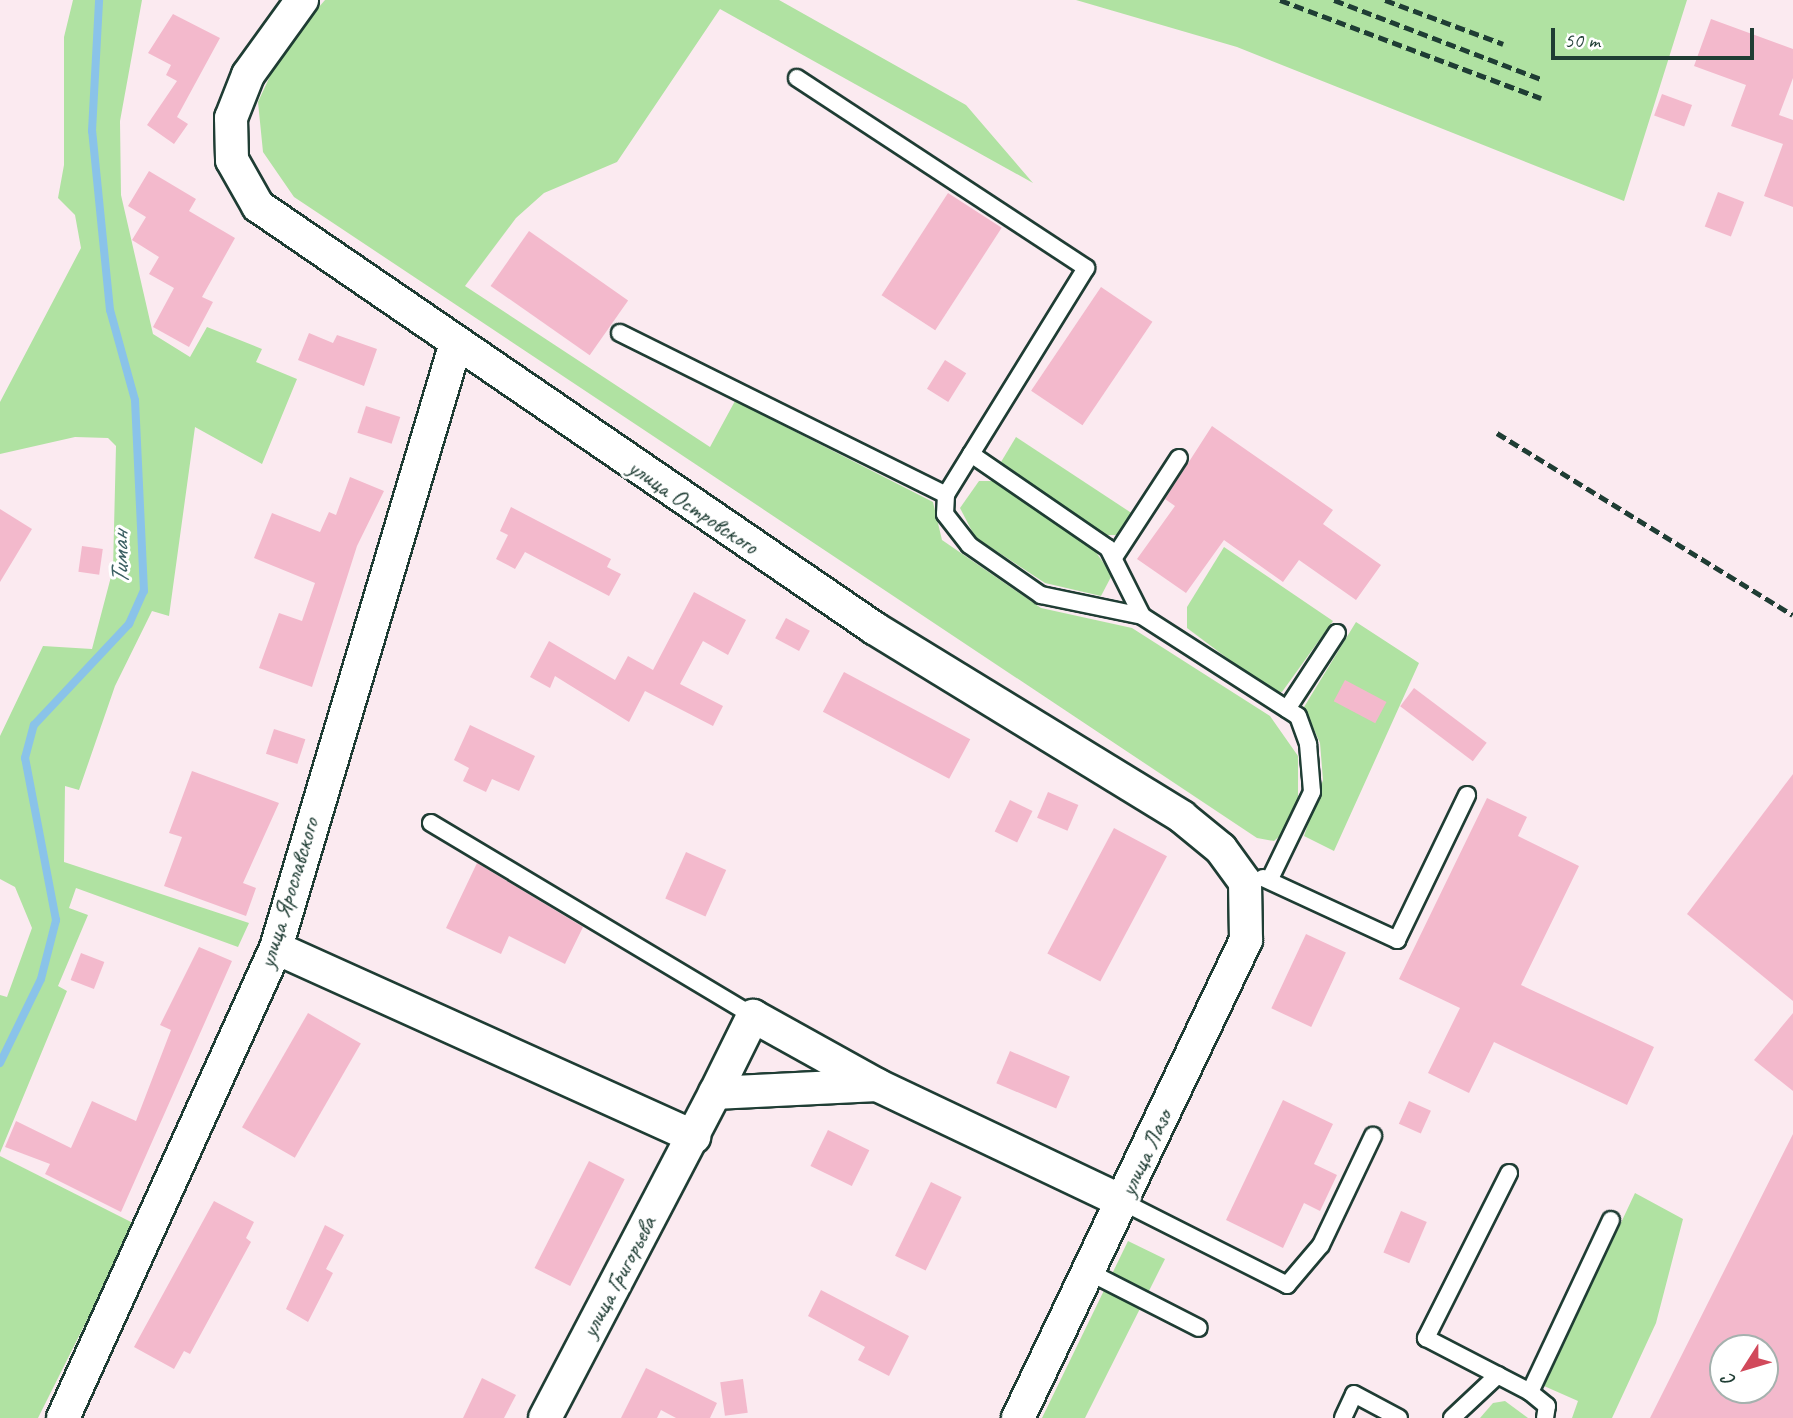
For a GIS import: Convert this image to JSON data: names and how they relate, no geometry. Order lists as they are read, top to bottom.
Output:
{
  "streets": {
    "street": [
      "улица Островского",
      "улица Ярославского",
      "улица Лазо",
      "улица Григорьева"
    ]
  },
  "crossings": [
    ["улица Островского", "улица Ярославского"],
    ["улица Островского", "улица Лазо"]
  ],
  "water": ["Тиман"],
  "scale_bar": "50 m",
  "north": "bottom left"
}
